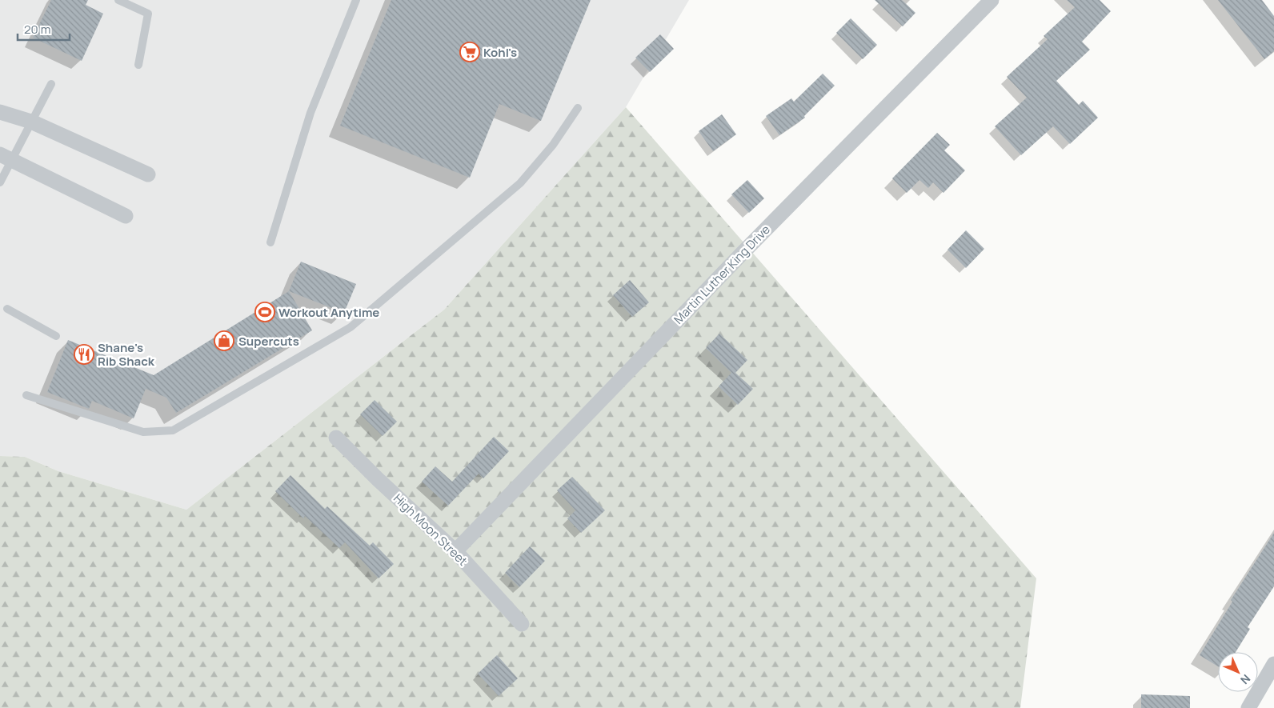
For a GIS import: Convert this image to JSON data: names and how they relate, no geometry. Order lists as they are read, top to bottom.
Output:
{
  "streets": {
    "street": ["Martin Luther King Drive", "High Moon Street"]
  },
  "crossings": [
    ["Martin Luther King Drive", "High Moon Street"]
  ],
  "places": {
    "supermarket": ["Kohl's"],
    "sports": ["Workout Anytime"],
    "shop": ["Supercuts"],
    "restaurant": ["Shane's Rib Shack"]
  },
  "scale_bar": "20 m",
  "north": "bottom right"
}
